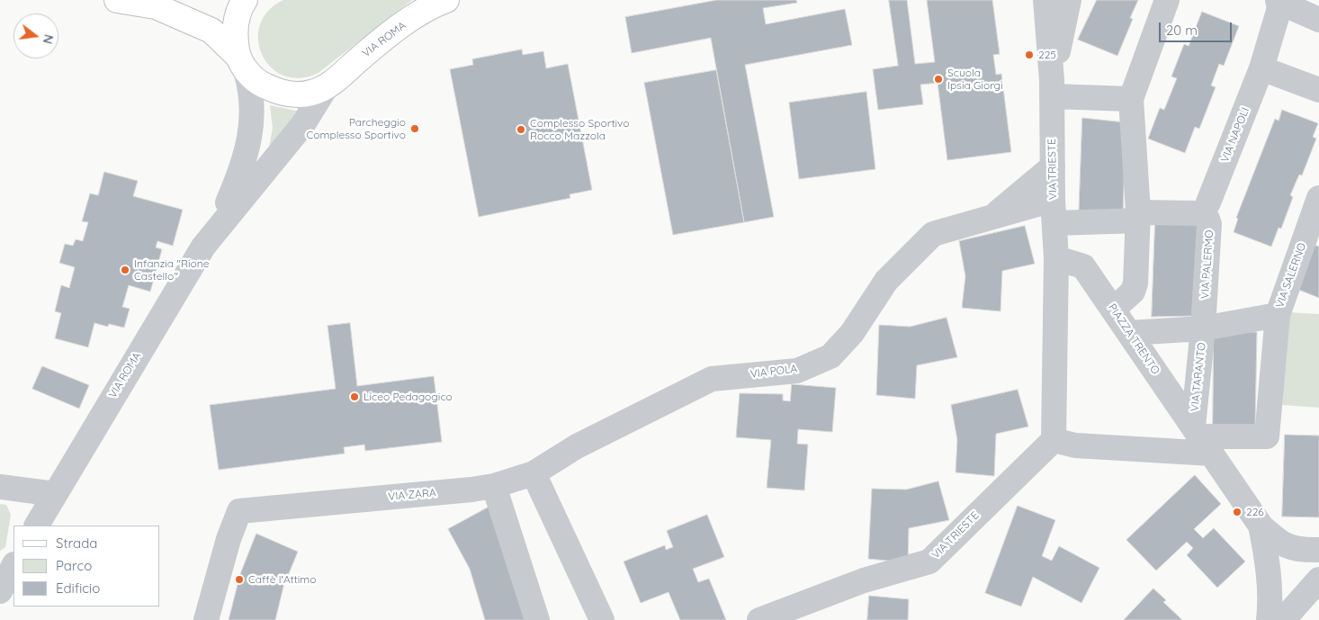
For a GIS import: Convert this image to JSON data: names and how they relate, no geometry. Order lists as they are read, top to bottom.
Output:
{
  "streets": {
    "main road": ["VIA ROMA"],
    "street": [
      "VIA NAPOLI",
      "VIA TRIESTE",
      "VIA PALERMO",
      "VIA SALERNO",
      "PIAZZA TRENTO",
      "VIA POLA",
      "VIA TARANTO",
      "VIA ZARA"
    ]
  },
  "crossings": [
    ["VIA TRIESTE", "VIA PALERMO"],
    ["VIA TRIESTE", "PIAZZA TRENTO"],
    ["VIA TRIESTE", "VIA POLA"],
    ["VIA PALERMO", "VIA POLA"],
    ["VIA PALERMO", "VIA TARANTO"],
    ["VIA SALERNO", "PIAZZA TRENTO"],
    ["VIA SALERNO", "VIA TARANTO"],
    ["PIAZZA TRENTO", "VIA TARANTO"],
    ["VIA POLA", "VIA ZARA"]
  ],
  "places": [
    "225",
    "Scuola Ipsia Giorgi",
    "Parcheggio Complesso Sportivo",
    "Complesso Sportivo Rocco Mazzola",
    "Infanzia \"Rione Castello\"",
    "Liceo Pedagogico",
    "226",
    "Caffè l'Attimo"
  ],
  "legend": ["Strada", "Parco", "Edificio"],
  "scale_bar": "20 m",
  "north": "right"
}
